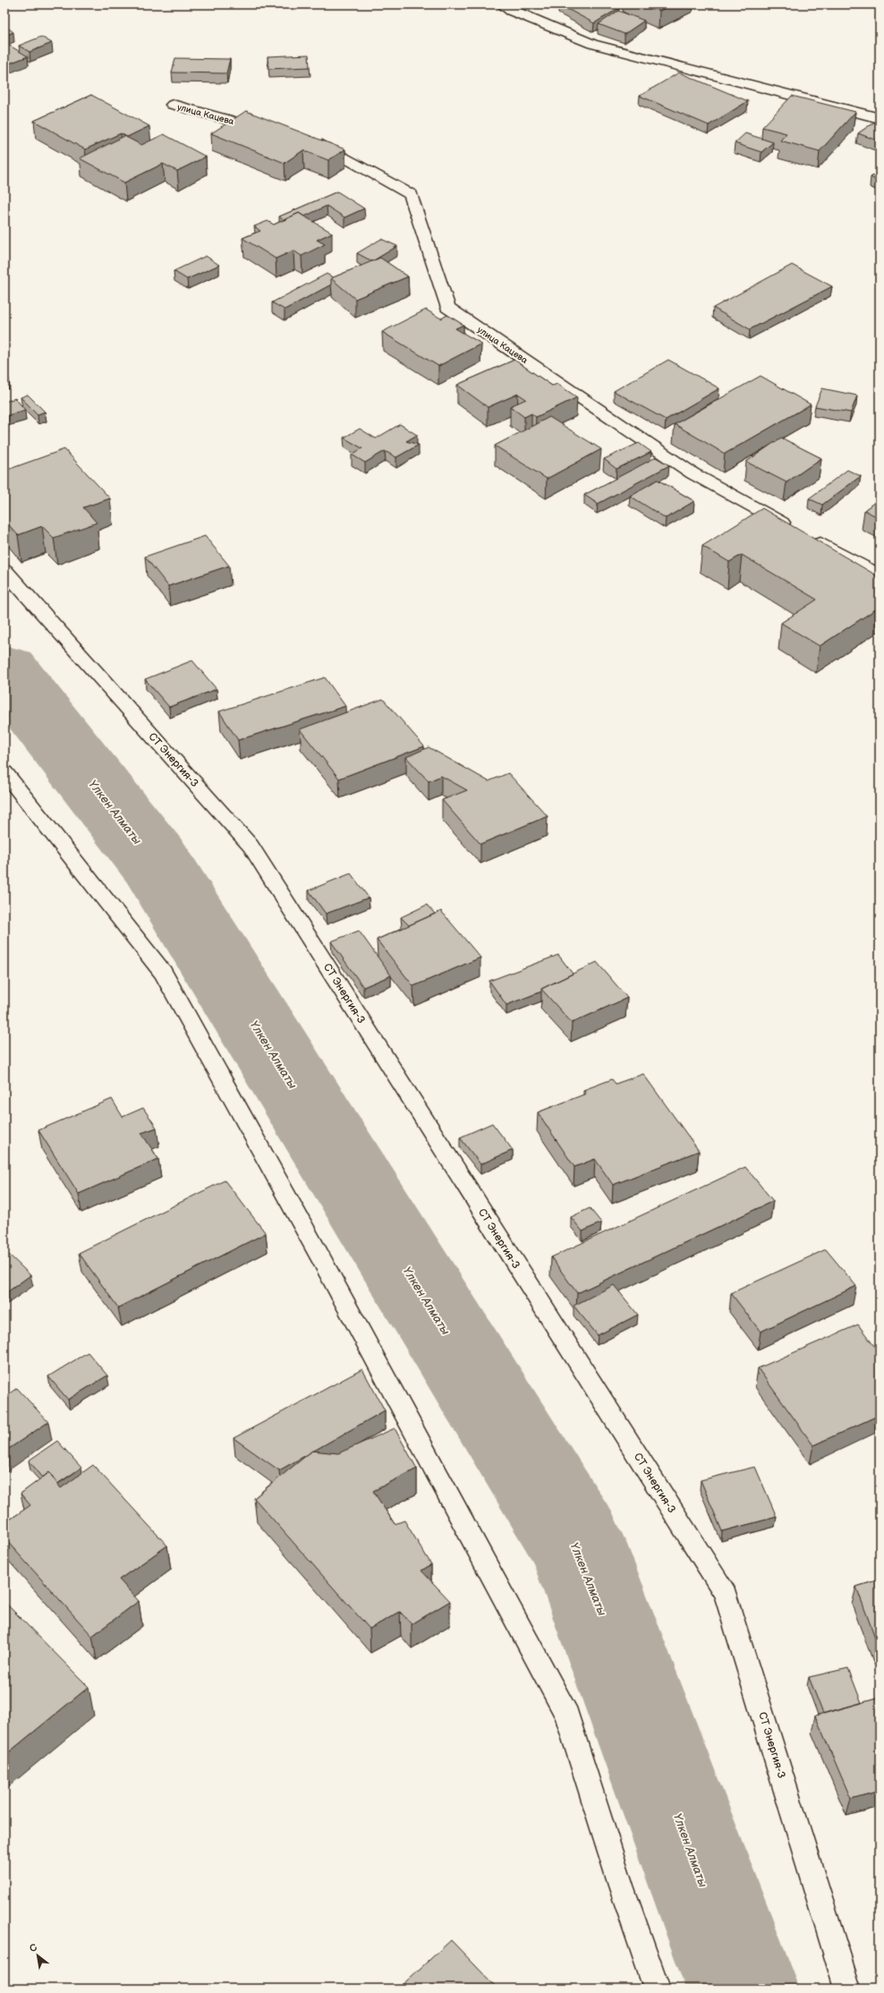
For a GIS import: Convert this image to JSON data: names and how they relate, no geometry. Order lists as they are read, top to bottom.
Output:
{
  "streets": {
    "street": ["улица Кацева", "СТ Энергия-3"]
  },
  "water": ["Үлкен Алматы"],
  "north": "top left"
}
